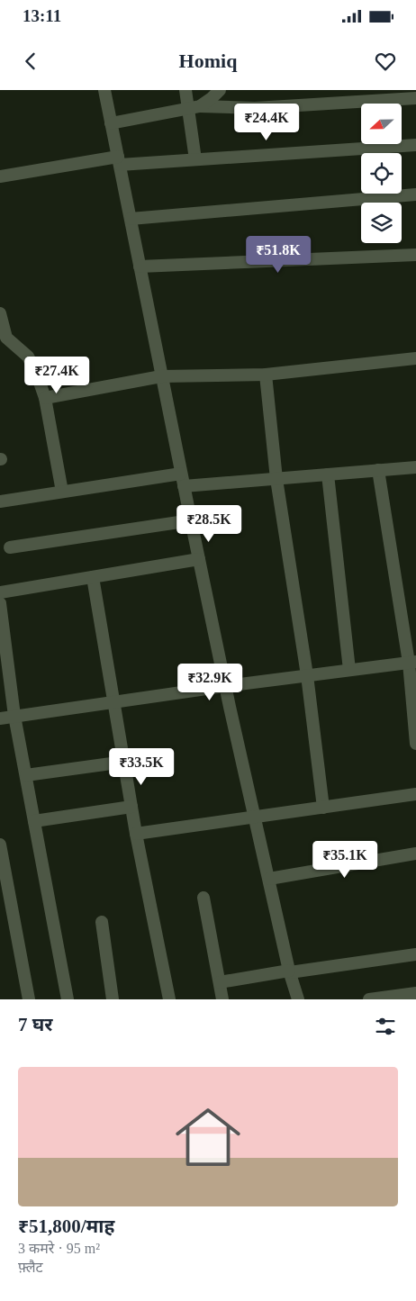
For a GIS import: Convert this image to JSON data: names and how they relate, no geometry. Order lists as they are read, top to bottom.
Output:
{
  "north": "left",
  "page": {
    "status": "13:11",
    "header": "Homiq",
    "price": [
      "₹24.4K",
      "₹51.8K",
      "₹27.4K",
      "₹28.5K",
      "₹32.9K",
      "₹33.5K",
      "₹35.1K"
    ],
    "heading": "7 घर",
    "list": [
      {
        "name": "₹51,800/माह",
        "note": "3 कमरे · 95 m² · फ़्लैट"
      }
    ]
  }
}
